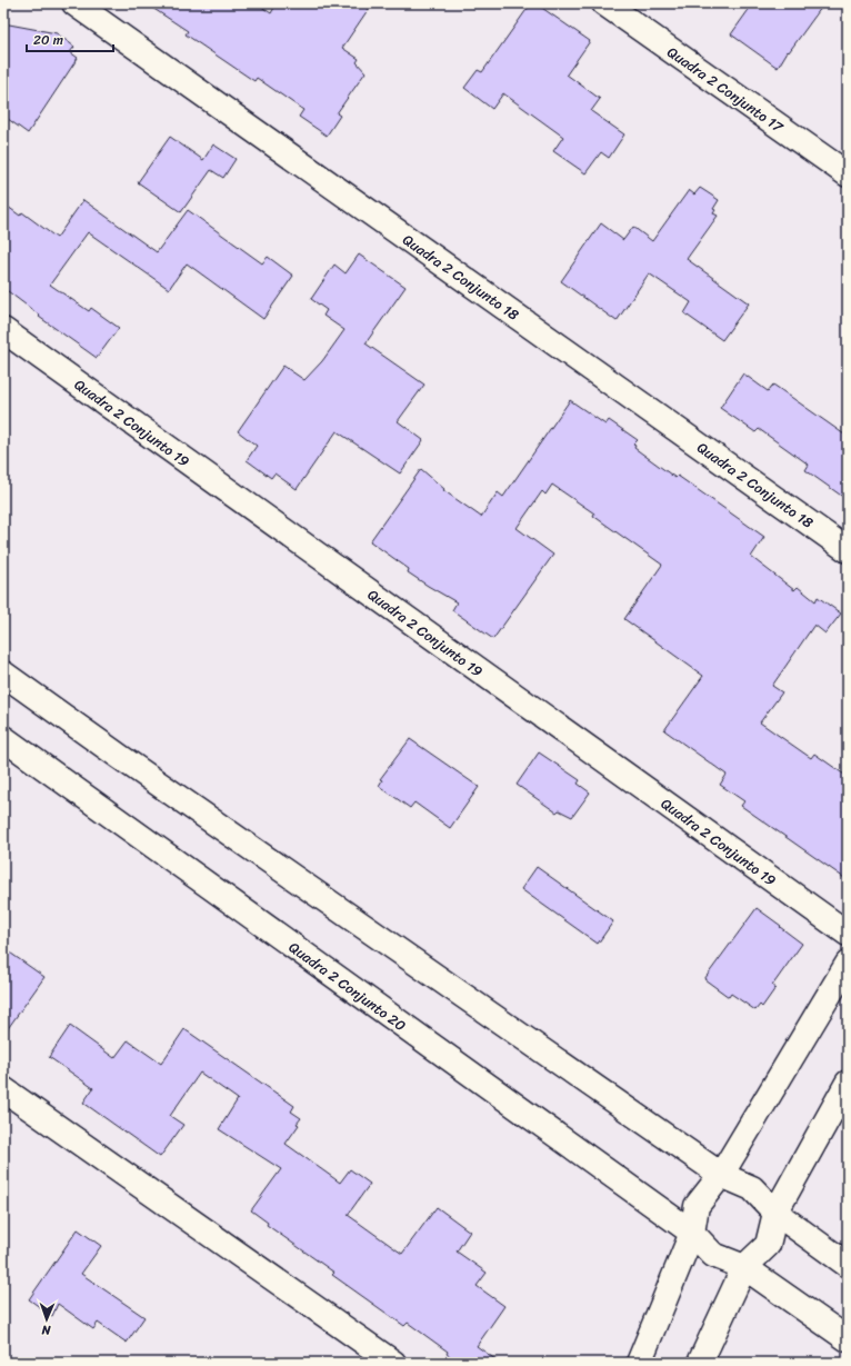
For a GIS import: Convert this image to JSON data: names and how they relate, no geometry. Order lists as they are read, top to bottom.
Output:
{
  "streets": {
    "street": [
      "Quadra 2 Conjunto 17",
      "Quadra 2 Conjunto 18",
      "Quadra 2 Conjunto 19",
      "Quadra 2 Conjunto 20"
    ]
  },
  "scale_bar": "20 m",
  "north": "bottom"
}
